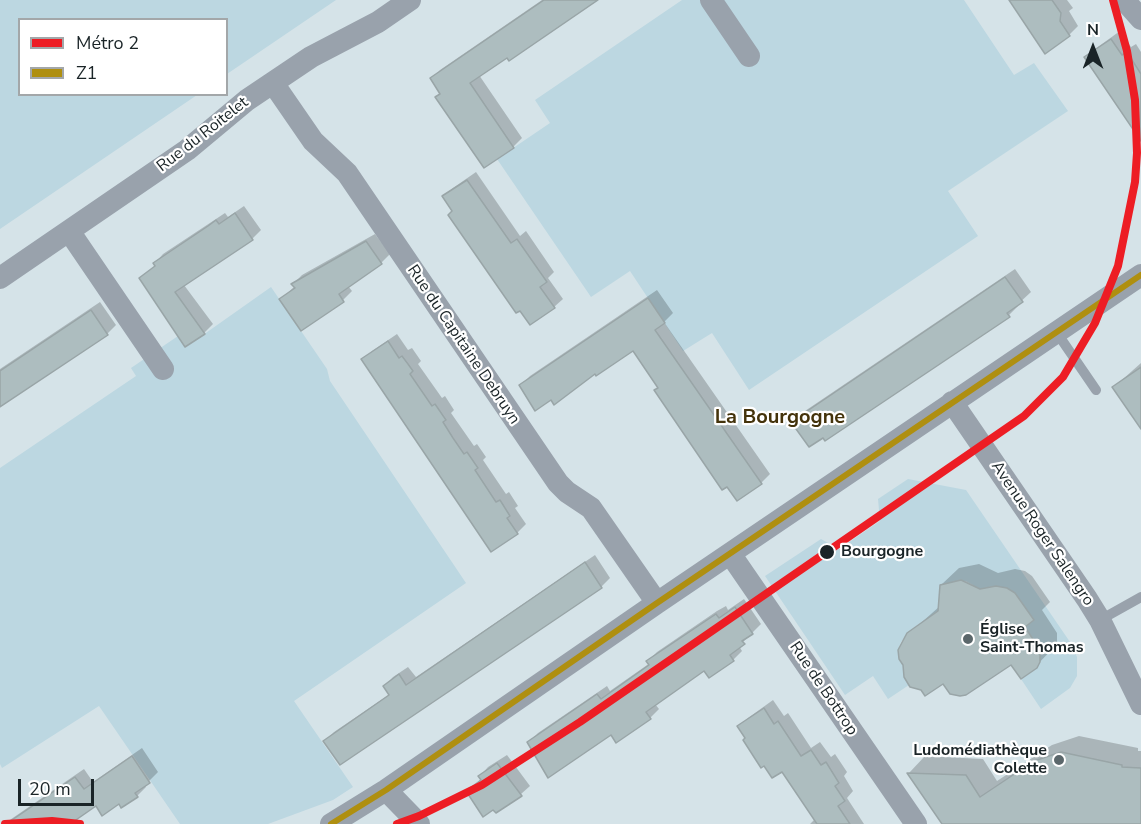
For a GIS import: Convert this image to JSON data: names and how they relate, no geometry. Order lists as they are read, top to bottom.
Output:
{
  "streets": {
    "street": [
      "Rue du Roitelet",
      "Rue du Capitaine Debruyn",
      "Avenue Roger Salengro",
      "Rue de Bottrop"
    ]
  },
  "crossings": [
    ["Rue du Roitelet", "Rue du Capitaine Debruyn"]
  ],
  "districts": ["La Bourgogne"],
  "places": ["Bourgogne", "Église Saint-Thomas", "Ludomédiathèque Colette"],
  "lines": ["metro line 2", "transit line Z1"],
  "legend": ["Métro 2", "Z1"],
  "scale_bar": "20 m",
  "north": "top"
}
